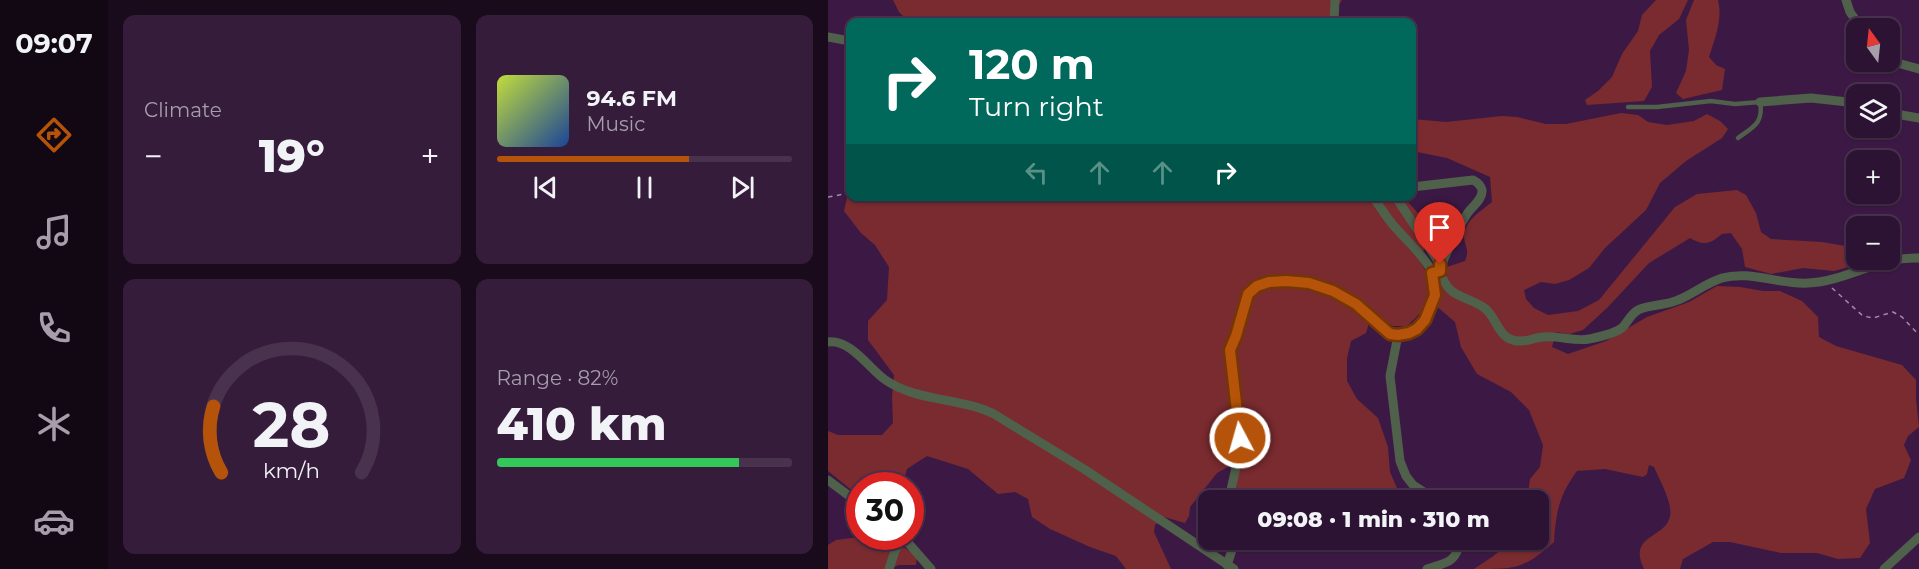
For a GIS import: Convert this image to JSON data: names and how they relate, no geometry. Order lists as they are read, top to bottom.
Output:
{
  "north": "top",
  "page": {
    "tabs": "09:07",
    "tile": [
      "Climate",
      ["Range · 82%", "410 km"]
    ],
    "map_buttons": ["+", "−"],
    "turn": ["120 m", "Turn right"],
    "song": ["94.6 FM", "Music"],
    "heat": ["−", "19°", "+"],
    "limit": "30",
    "trip": "09:08 · 1 min · 310 m",
    "gauge": ["28", "km/h"]
  }
}
